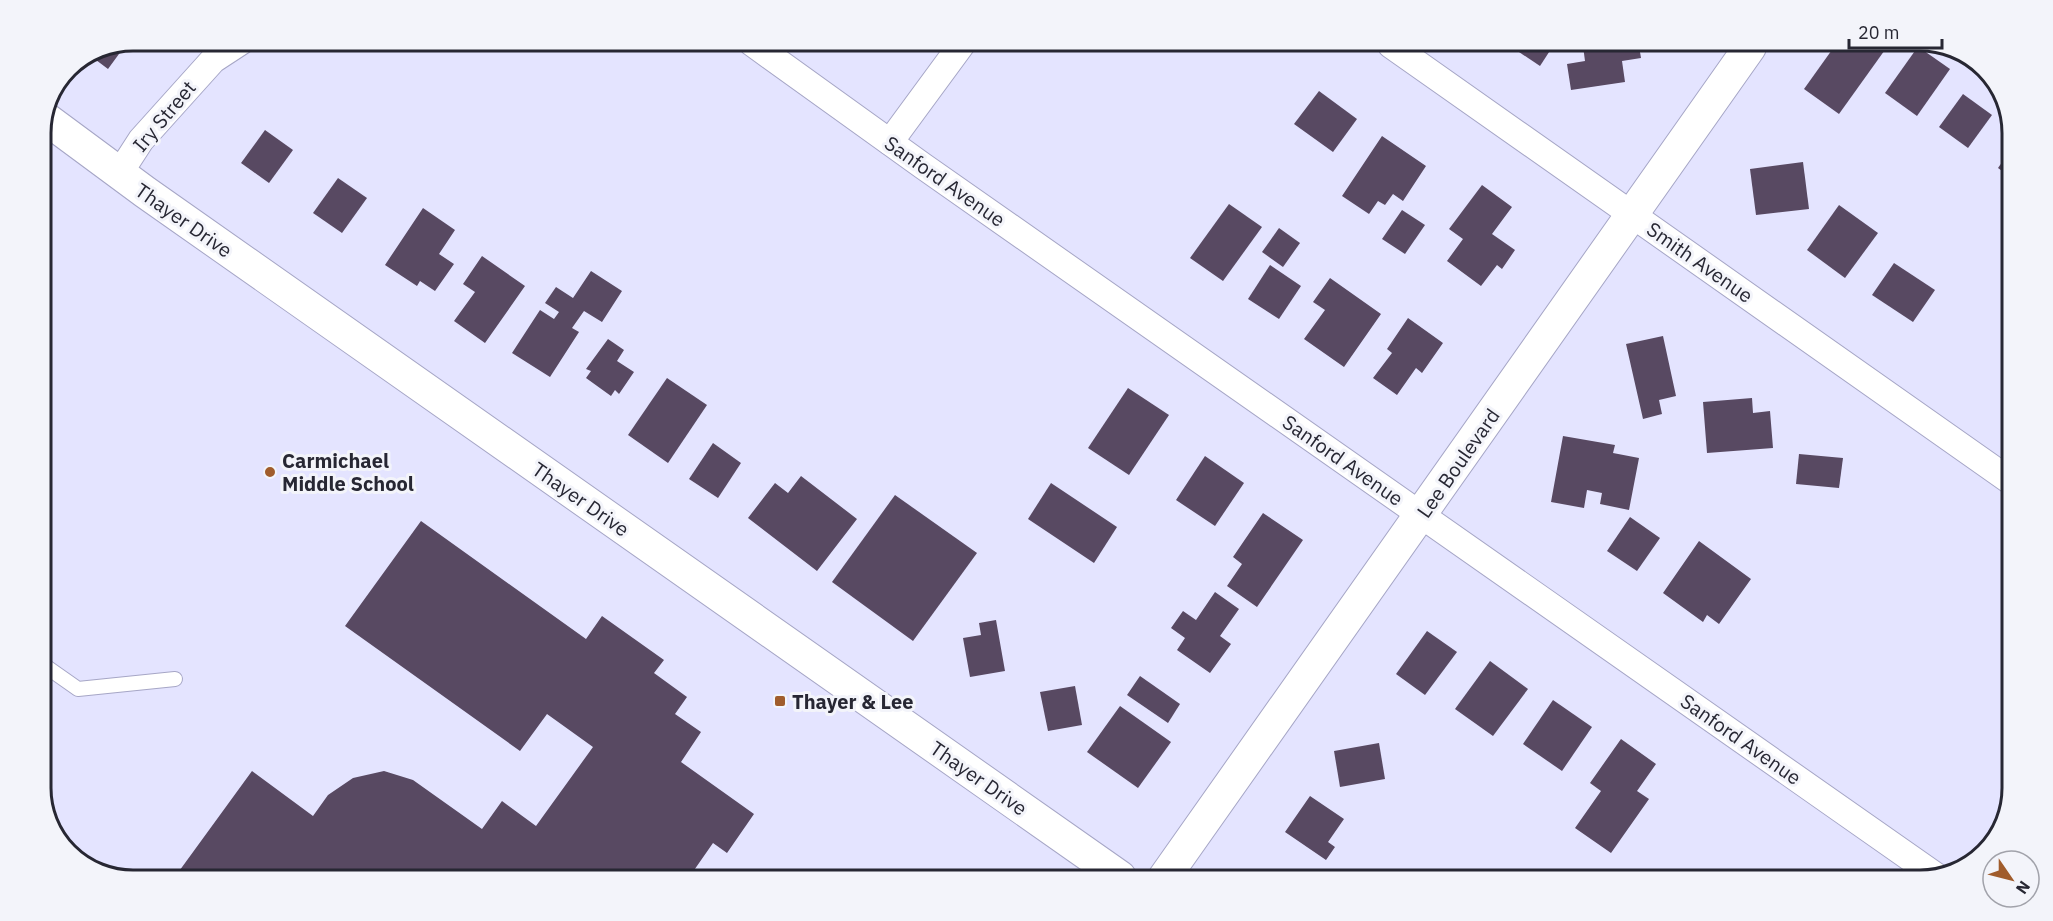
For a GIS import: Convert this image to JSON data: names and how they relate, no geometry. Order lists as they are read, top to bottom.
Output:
{
  "streets": {
    "street": [
      "Iry Street",
      "Sanford Avenue",
      "Thayer Drive",
      "Smith Avenue",
      "Lee Boulevard"
    ]
  },
  "crossings": [
    ["Iry Street", "Thayer Drive"],
    ["Sanford Avenue", "Lee Boulevard"],
    ["Smith Avenue", "Lee Boulevard"]
  ],
  "places": {
    "other": ["Carmichael Middle School"],
    "transit": ["Thayer & Lee"]
  },
  "scale_bar": "20 m",
  "north": "bottom right"
}
